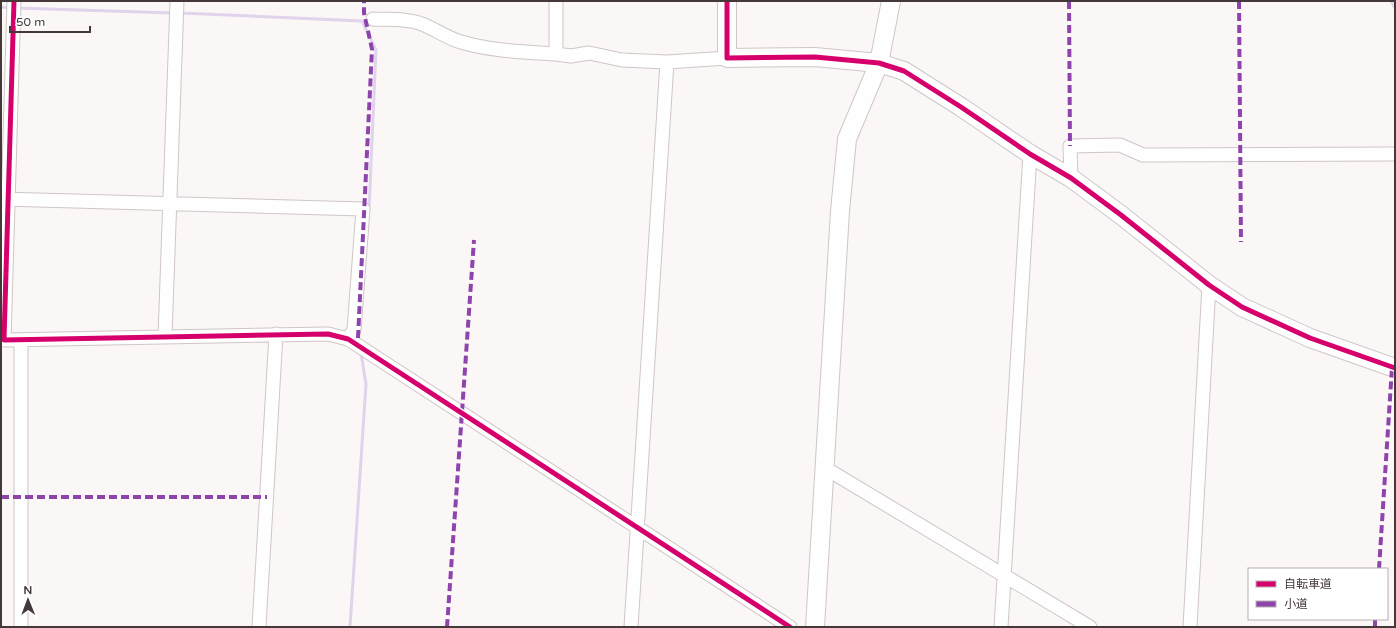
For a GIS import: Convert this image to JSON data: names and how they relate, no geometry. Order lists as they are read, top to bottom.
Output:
{
  "legend": ["自転車道", "小道"],
  "scale_bar": "50 m",
  "north": "top"
}
